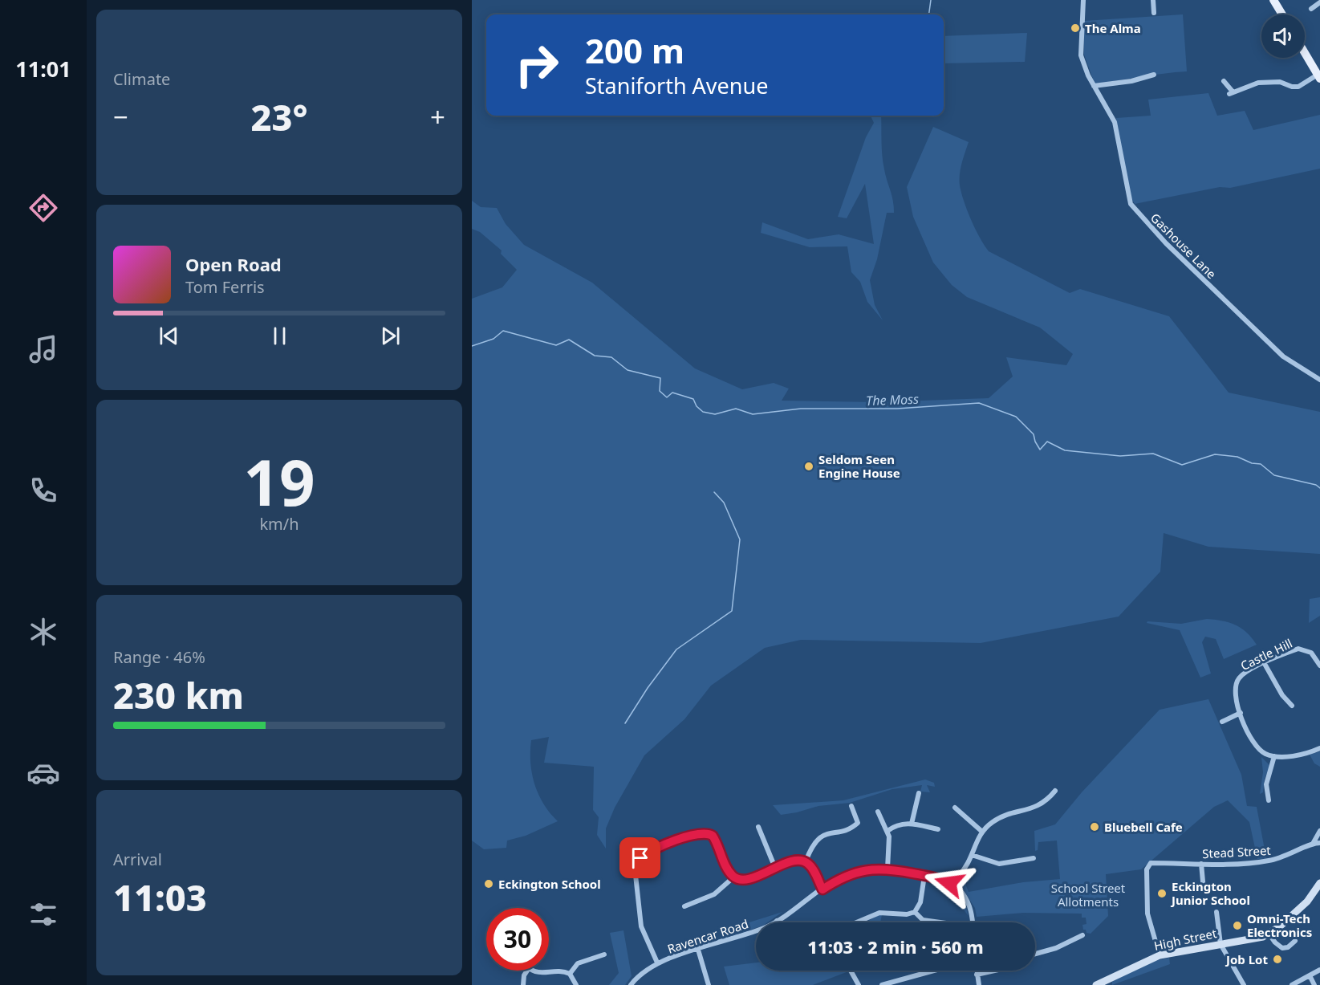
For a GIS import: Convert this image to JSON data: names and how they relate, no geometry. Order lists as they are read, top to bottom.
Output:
{
  "streets": {
    "main road": ["High Street"],
    "street": [
      "Gashouse Lane",
      "Castle Hill",
      "Stead Street",
      "Ravencar Road"
    ]
  },
  "crossings": [
    ["Stead Street", "High Street"]
  ],
  "water": ["The Moss"],
  "parks": ["School Street Allotments"],
  "places": [
    "The Alma",
    "Seldom Seen Engine House",
    "Bluebell Cafe",
    "Eckington School",
    "Eckington Junior School",
    "Omni-Tech Electronics",
    "Job Lot"
  ],
  "page": {
    "tabs": "11:01",
    "tile": [
      "Climate",
      ["19", "km/h"],
      ["Range · 46%", "230 km"],
      ["Arrival", "11:03"]
    ],
    "turn": ["200 m", "Staniforth Avenue"],
    "heat": ["−", "23°", "+"],
    "song": ["Open Road", "Tom Ferris"],
    "limit": "30",
    "trip": "11:03 · 2 min · 560 m"
  }
}
